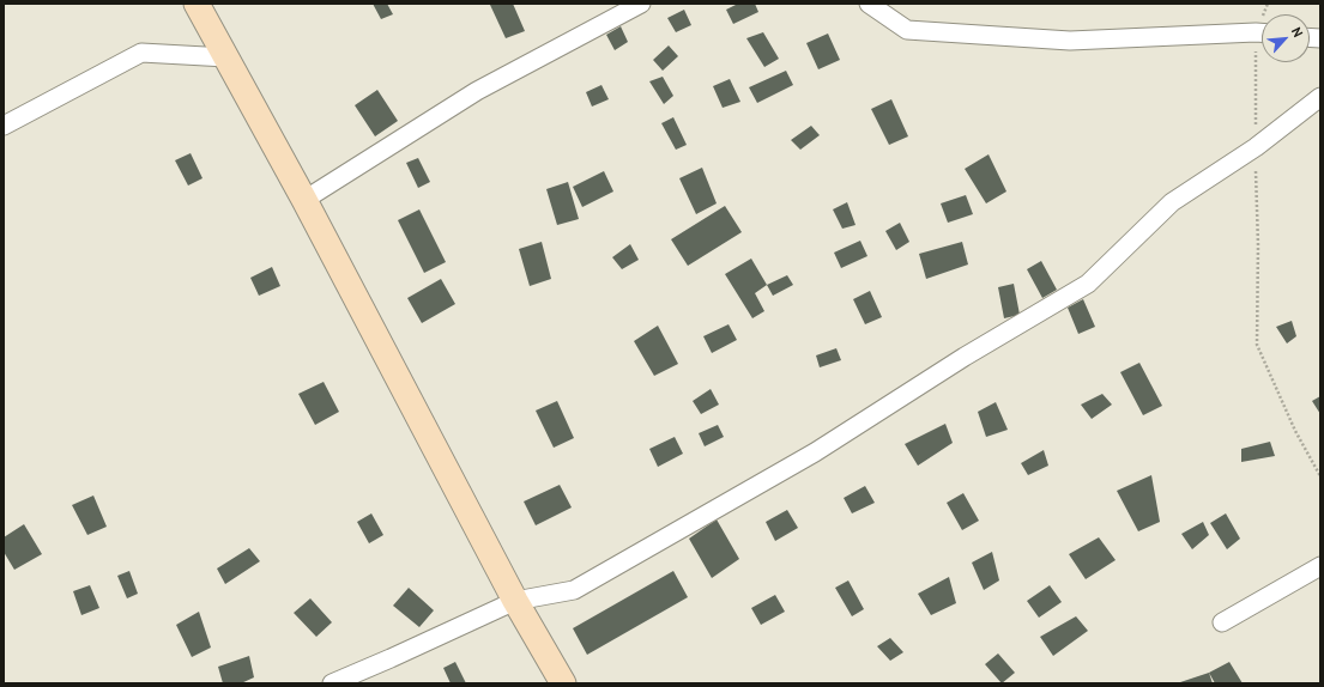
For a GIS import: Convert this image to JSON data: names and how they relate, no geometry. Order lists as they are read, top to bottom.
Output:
{
  "north": "top right"
}
